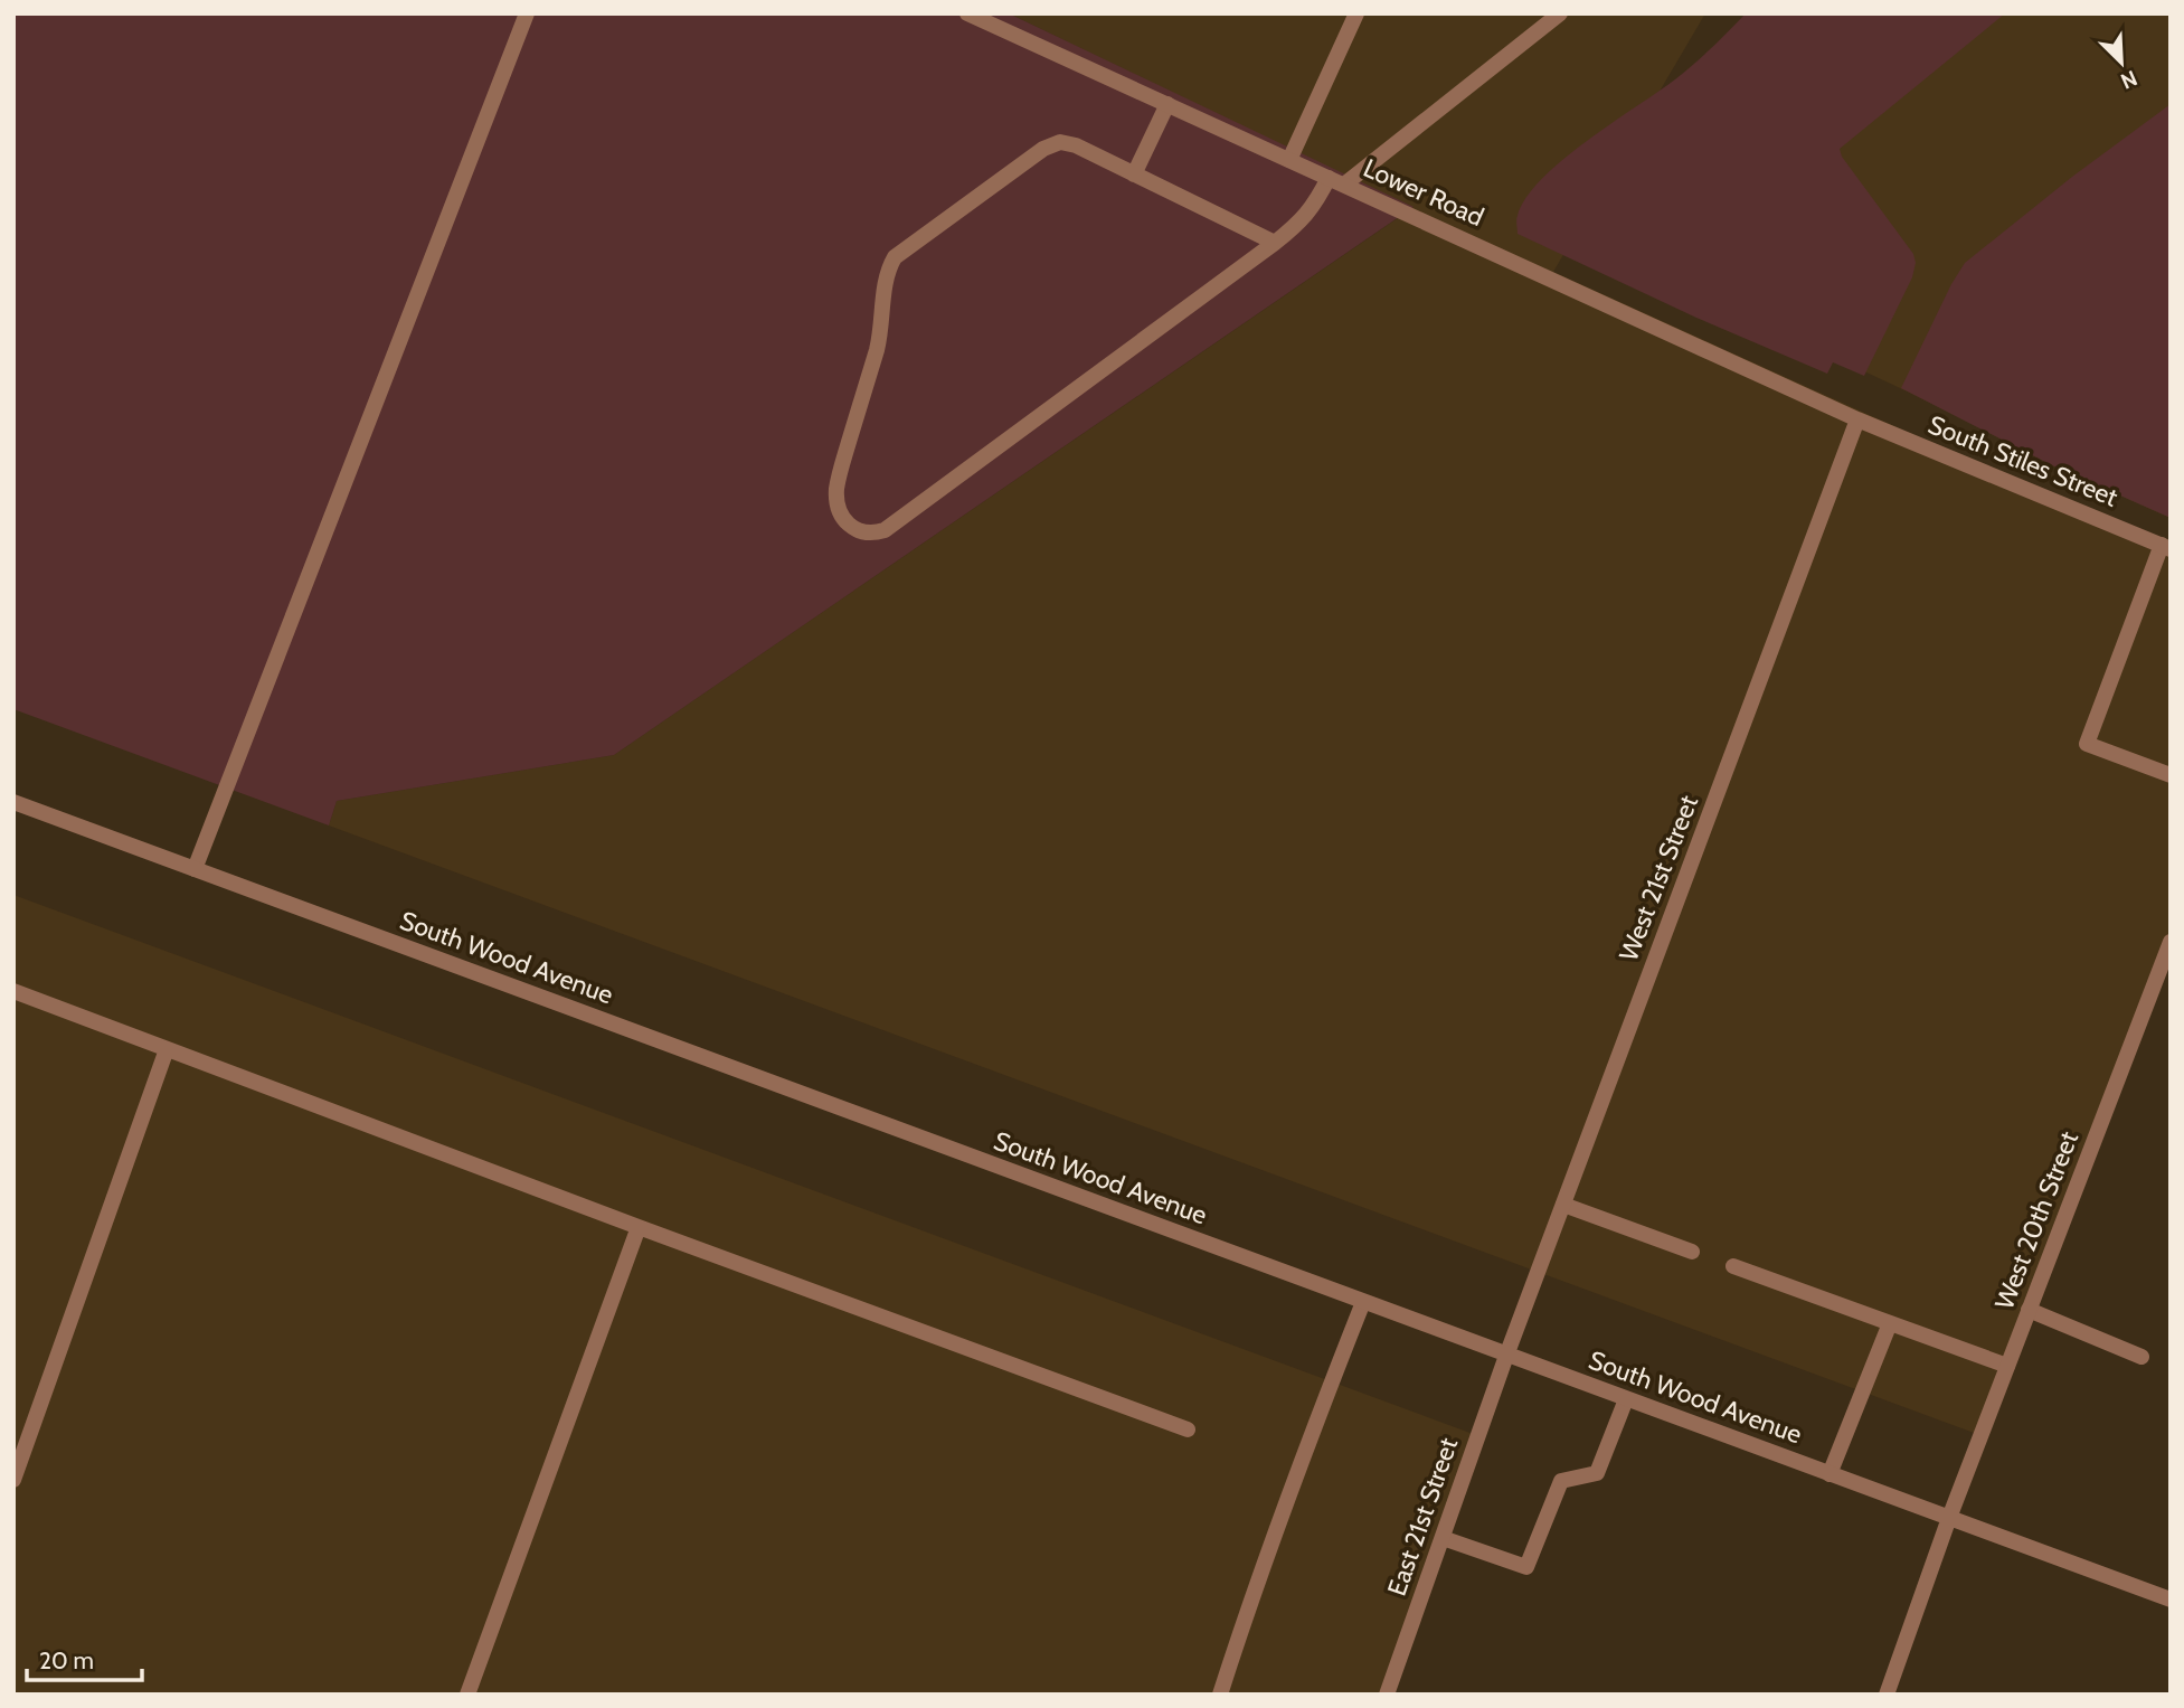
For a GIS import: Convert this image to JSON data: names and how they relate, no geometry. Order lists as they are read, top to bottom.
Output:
{
  "streets": {
    "street": [
      "Lower Road",
      "South Stiles Street",
      "West 21st Street",
      "South Wood Avenue",
      "West 20th Street",
      "East 21st Street"
    ]
  },
  "crossings": [
    ["Lower Road", "South Stiles Street"],
    ["Lower Road", "West 21st Street"],
    ["South Stiles Street", "West 21st Street"],
    ["West 21st Street", "South Wood Avenue"],
    ["West 21st Street", "East 21st Street"],
    ["South Wood Avenue", "West 20th Street"],
    ["South Wood Avenue", "East 21st Street"]
  ],
  "scale_bar": "20 m",
  "north": "bottom right"
}
